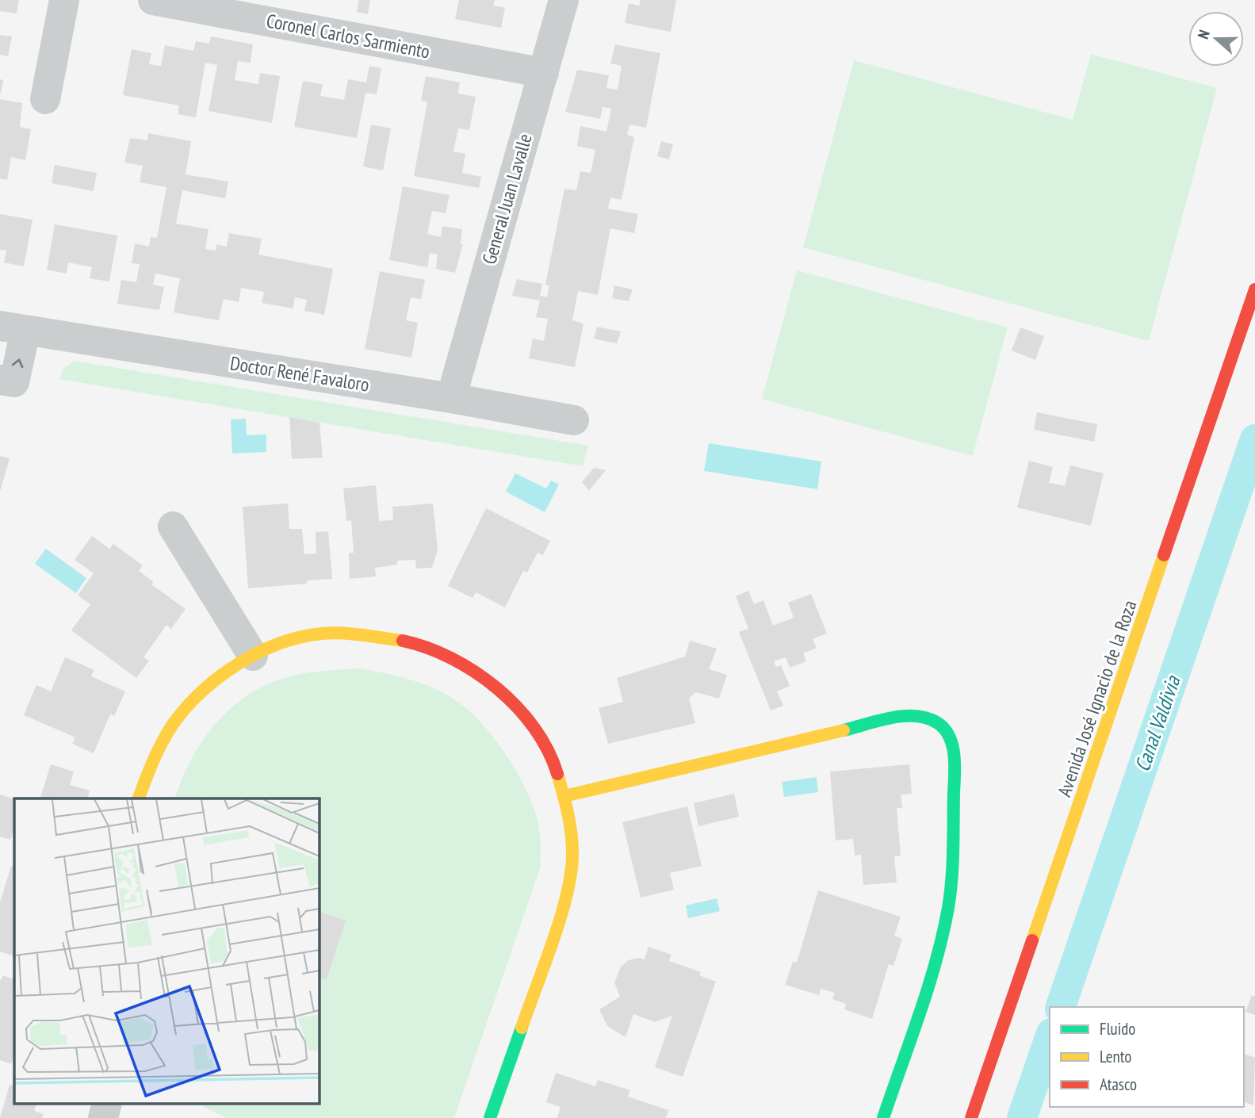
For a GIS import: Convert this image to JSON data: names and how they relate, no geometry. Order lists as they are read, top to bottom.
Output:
{
  "streets": {
    "street": [
      "Coronel Carlos Sarmiento",
      "General Juan Lavalle",
      "Doctor René Favaloro",
      "Avenida José Ignacio de la Roza"
    ]
  },
  "crossings": [
    ["Coronel Carlos Sarmiento", "General Juan Lavalle"],
    ["General Juan Lavalle", "Doctor René Favaloro"]
  ],
  "water": ["Canal Valdivia"],
  "legend": ["Fluido", "Lento", "Atasco"],
  "north": "left"
}
